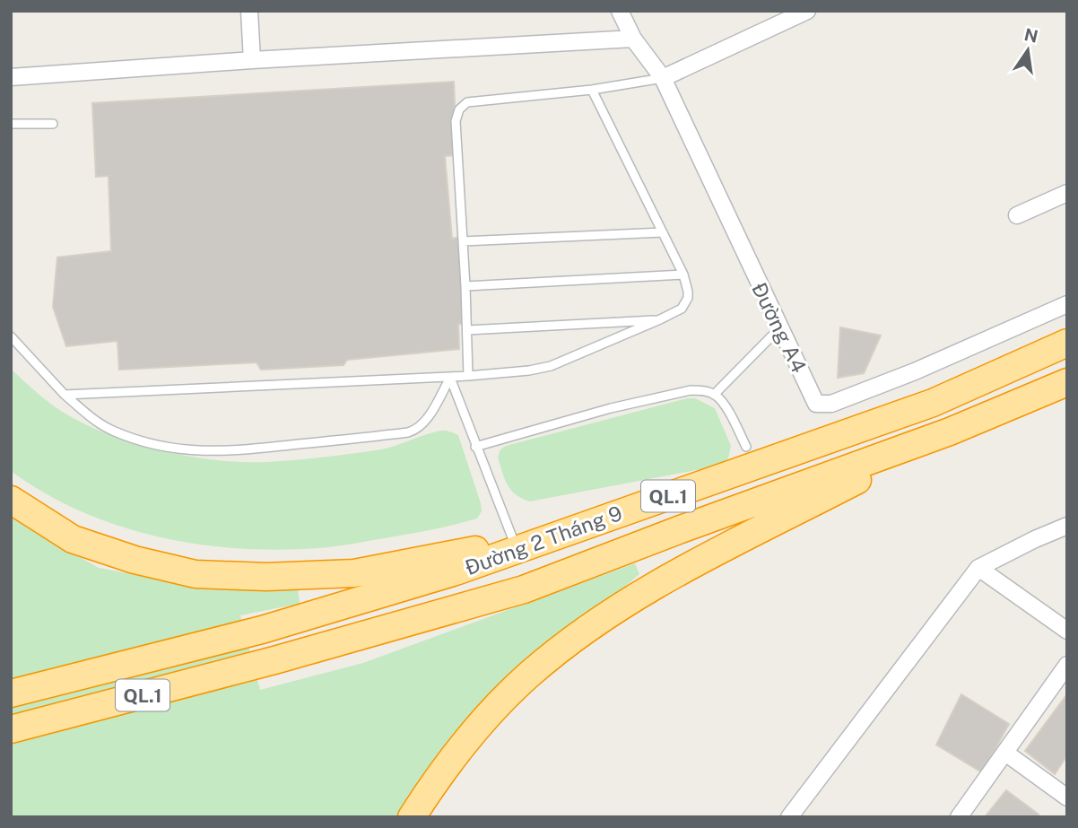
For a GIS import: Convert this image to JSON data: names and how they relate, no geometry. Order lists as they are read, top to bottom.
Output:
{
  "streets": {
    "highway": ["QL.1", "Đường 2 Tháng 9"],
    "street": ["Đường A4"]
  },
  "north": "top"
}
